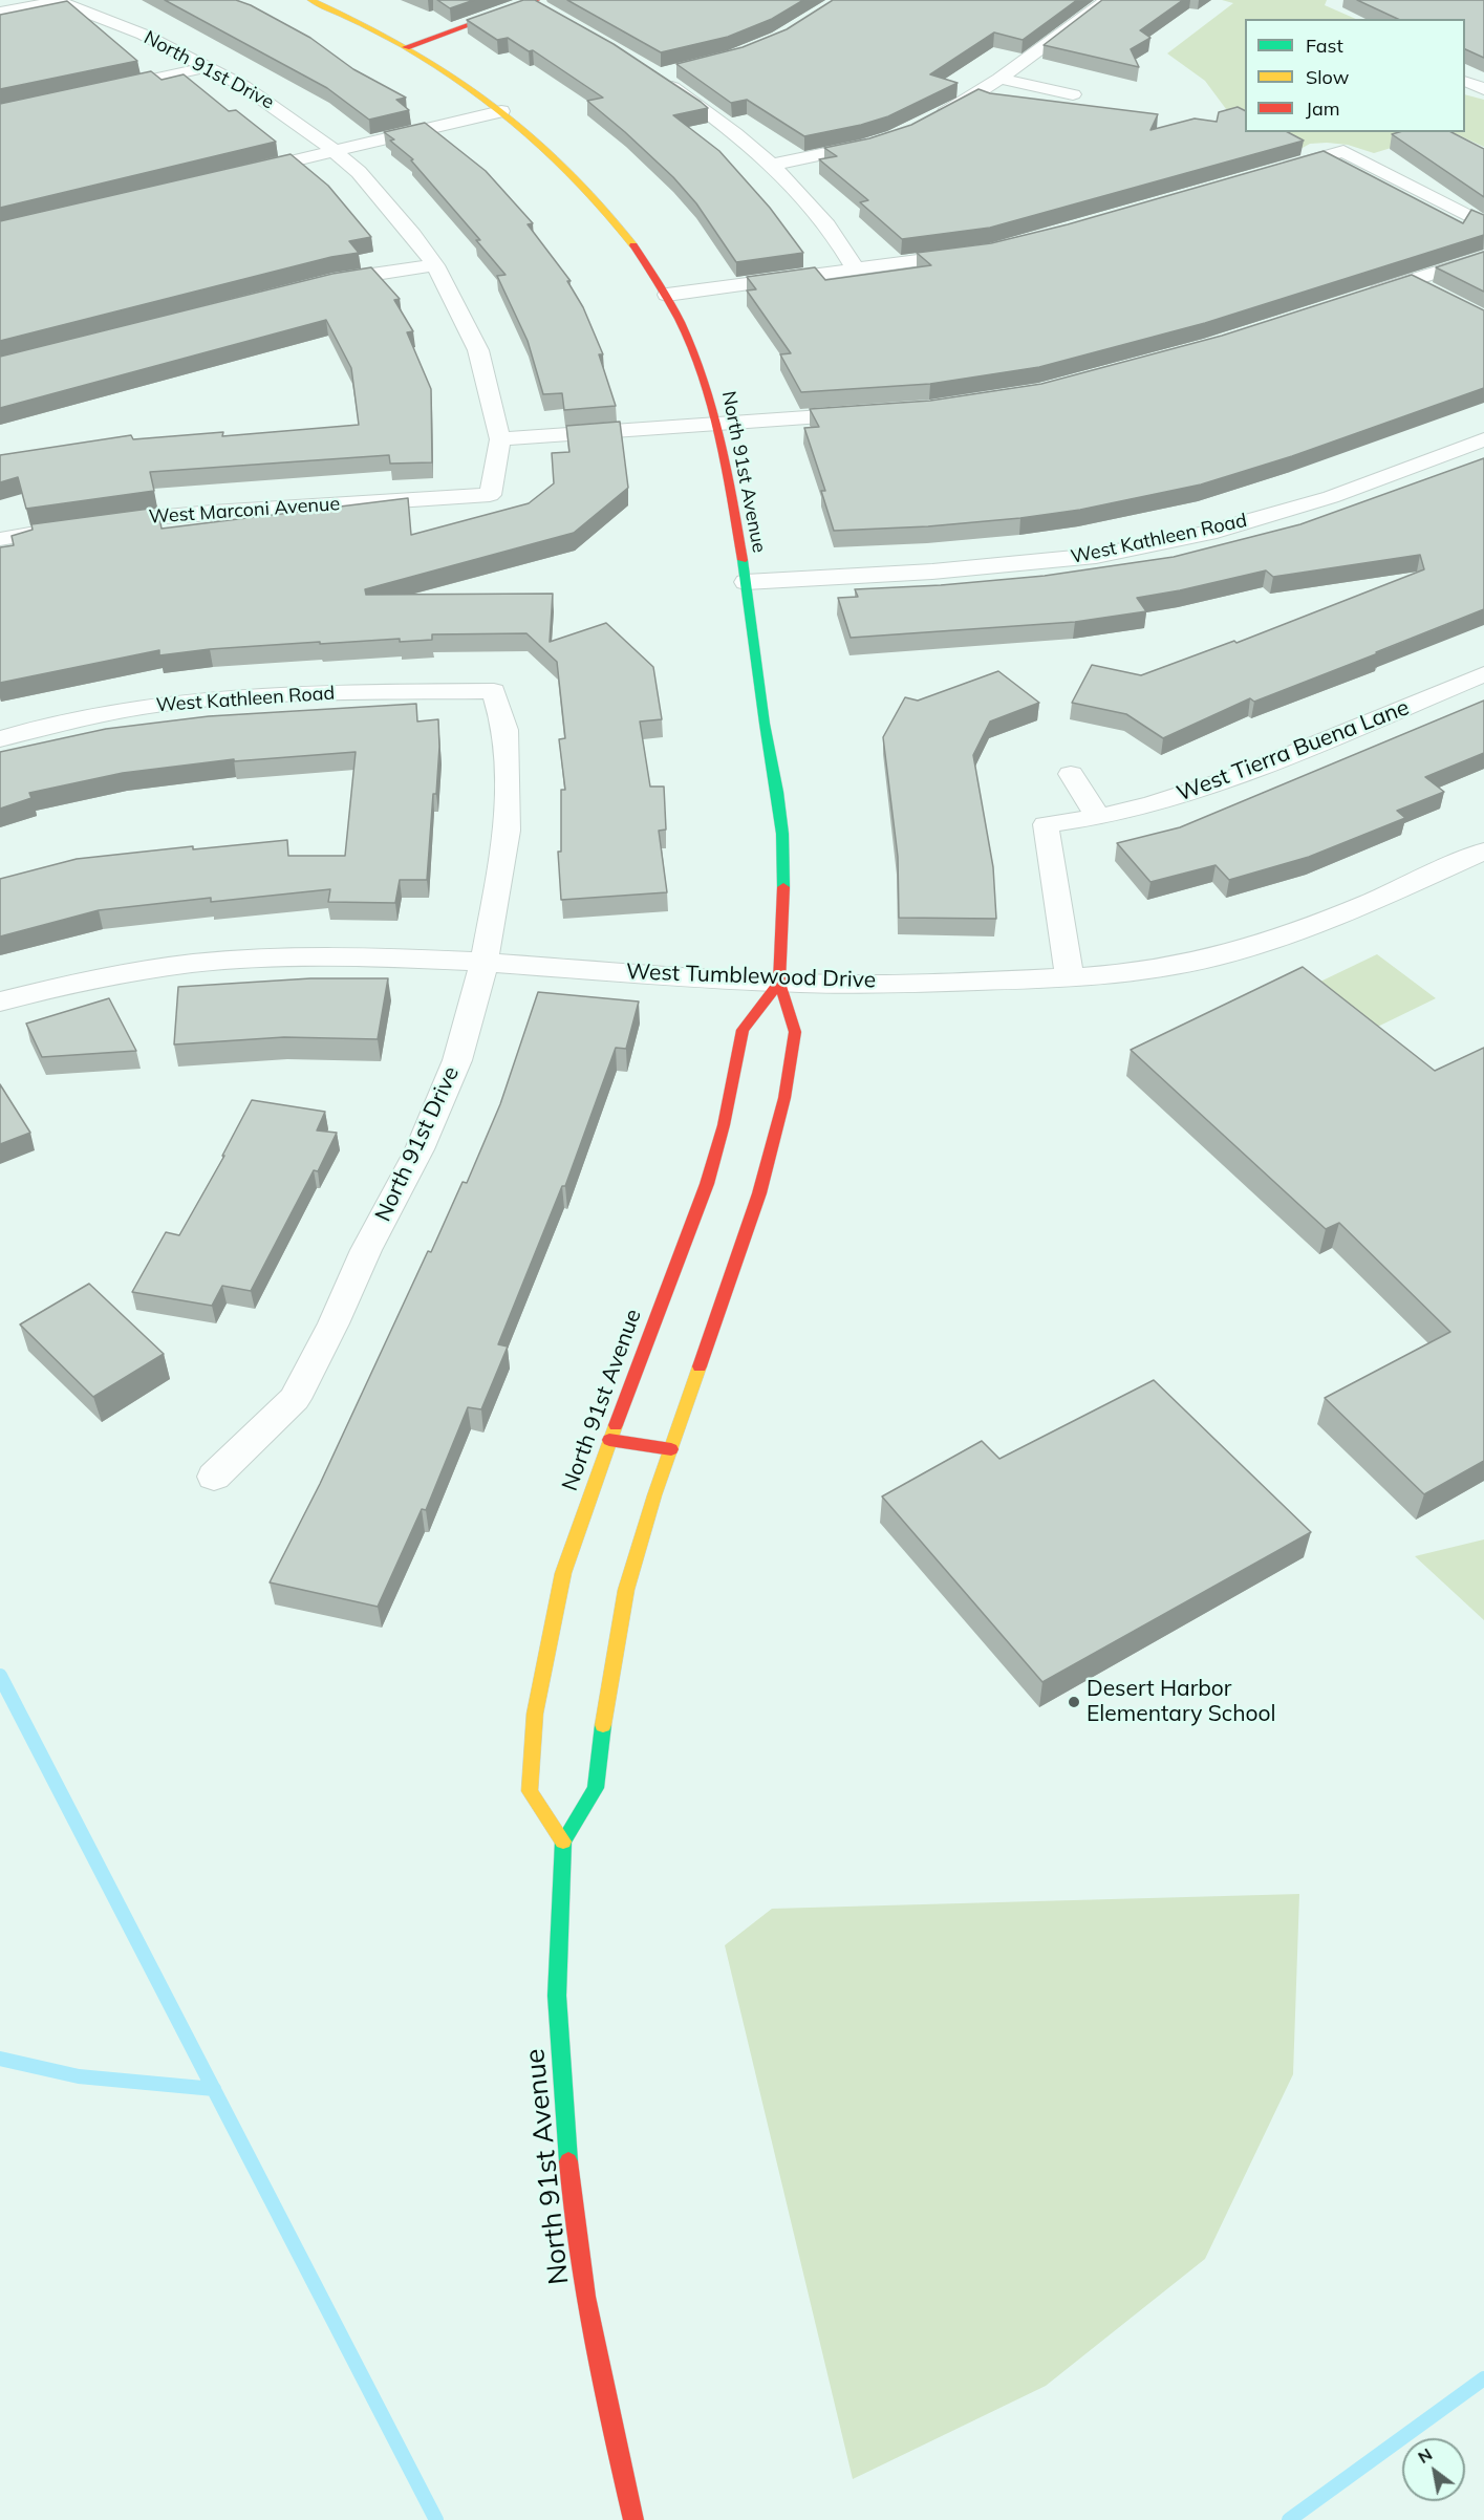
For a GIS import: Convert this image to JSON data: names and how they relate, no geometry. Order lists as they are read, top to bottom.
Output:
{
  "streets": {
    "main road": ["North 91st Avenue"],
    "street": [
      "North 91st Drive",
      "West Marconi Avenue",
      "West Kathleen Road",
      "West Tierra Buena Lane",
      "West Tumblewood Drive"
    ]
  },
  "crossings": [
    ["North 91st Drive", "West Marconi Avenue"],
    ["North 91st Drive", "West Kathleen Road"],
    ["North 91st Drive", "West Tumblewood Drive"],
    ["North 91st Avenue", "West Kathleen Road"],
    ["North 91st Avenue", "West Tumblewood Drive"],
    ["West Tierra Buena Lane", "West Tumblewood Drive"]
  ],
  "places": ["Desert Harbor Elementary School"],
  "legend": ["Fast", "Slow", "Jam"],
  "north": "top left"
}
